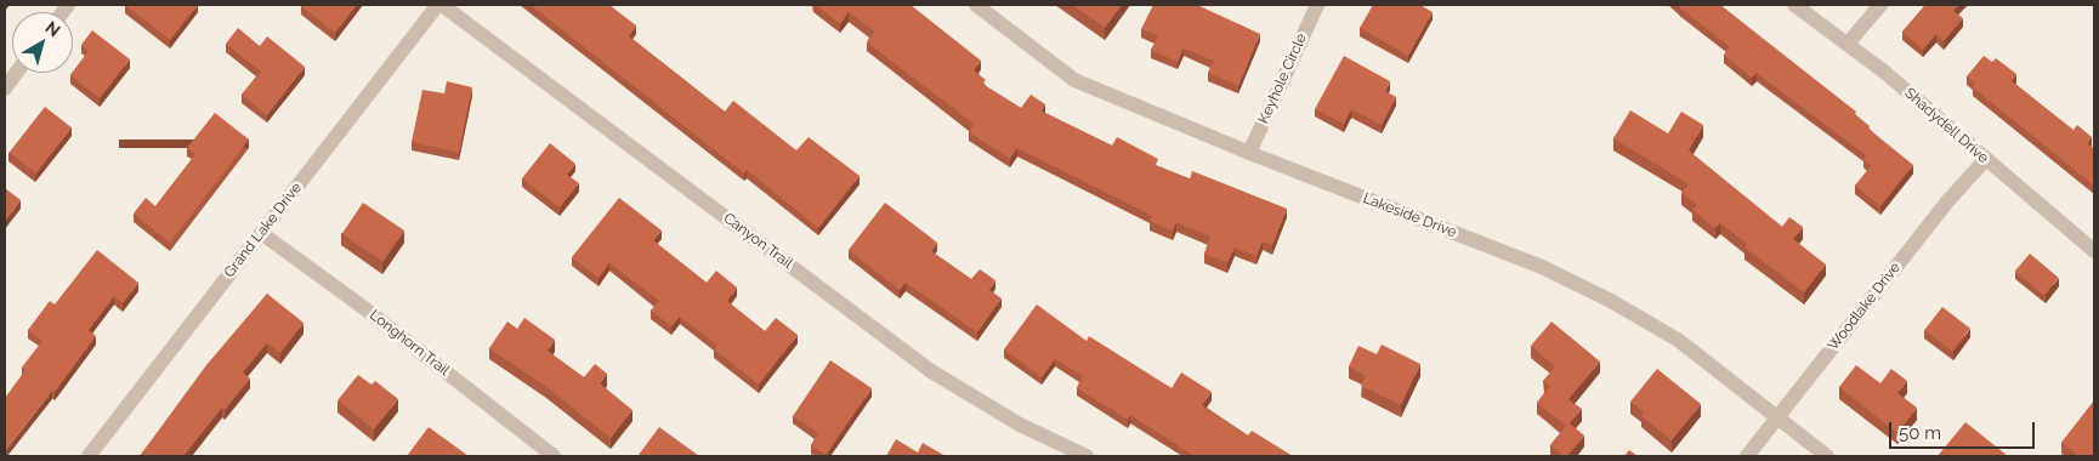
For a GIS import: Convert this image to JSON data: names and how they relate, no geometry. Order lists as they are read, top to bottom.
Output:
{
  "streets": {
    "street": [
      "Keyhole Circle",
      "Shadydell Drive",
      "Lakeside Drive",
      "Grand Lake Drive",
      "Canyon Trail",
      "Woodlake Drive",
      "Longhorn Trail"
    ]
  },
  "crossings": [
    ["Keyhole Circle", "Lakeside Drive"],
    ["Shadydell Drive", "Woodlake Drive"],
    ["Lakeside Drive", "Woodlake Drive"],
    ["Grand Lake Drive", "Canyon Trail"],
    ["Grand Lake Drive", "Longhorn Trail"]
  ],
  "scale_bar": "50 m",
  "north": "top right"
}
